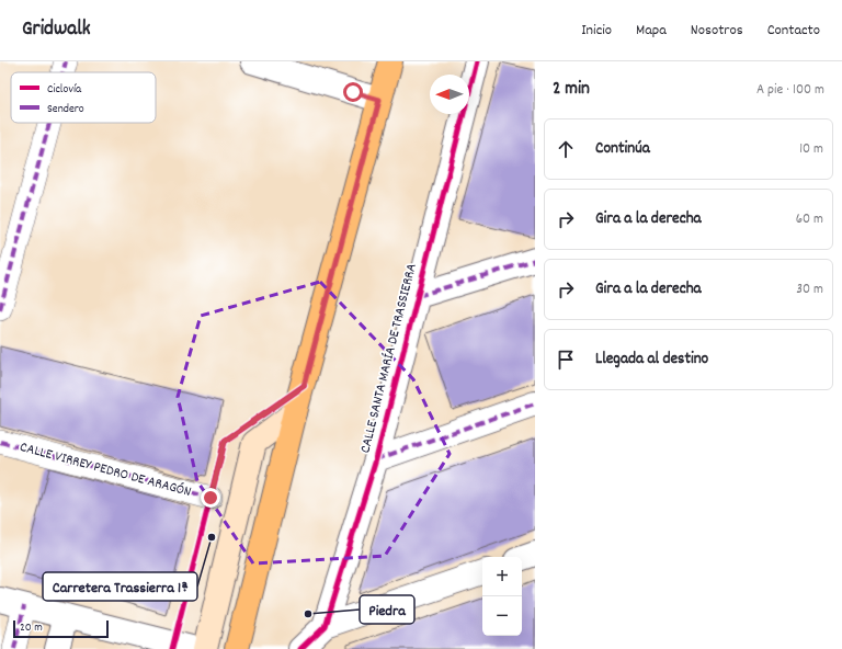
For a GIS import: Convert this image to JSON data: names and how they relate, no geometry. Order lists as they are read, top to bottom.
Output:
{
  "streets": {
    "street": ["CALLE SANTA MARÍA DE TRASSIERRA", "CALLE VIRREY PEDRO DE ARAGÓN"]
  },
  "places": ["Carretera Trassierra 1ª", "Piedra"],
  "legend": ["Ciclovía", "Sendero"],
  "scale_bar": "20 m",
  "north": "left",
  "page": {
    "header": "Gridwalk",
    "nav": [
      "Inicio",
      "Mapa",
      "Nosotros",
      "Contacto"
    ],
    "heading": ["2 min", "A pie · 100 m"],
    "list": [
      ["Continúa", "10 m"],
      ["Gira a la derecha", "60 m"],
      ["Gira a la derecha", "30 m"],
      "Llegada al destino"
    ],
    "map_buttons": ["+", "−"],
    "scale": "20 m"
  }
}
